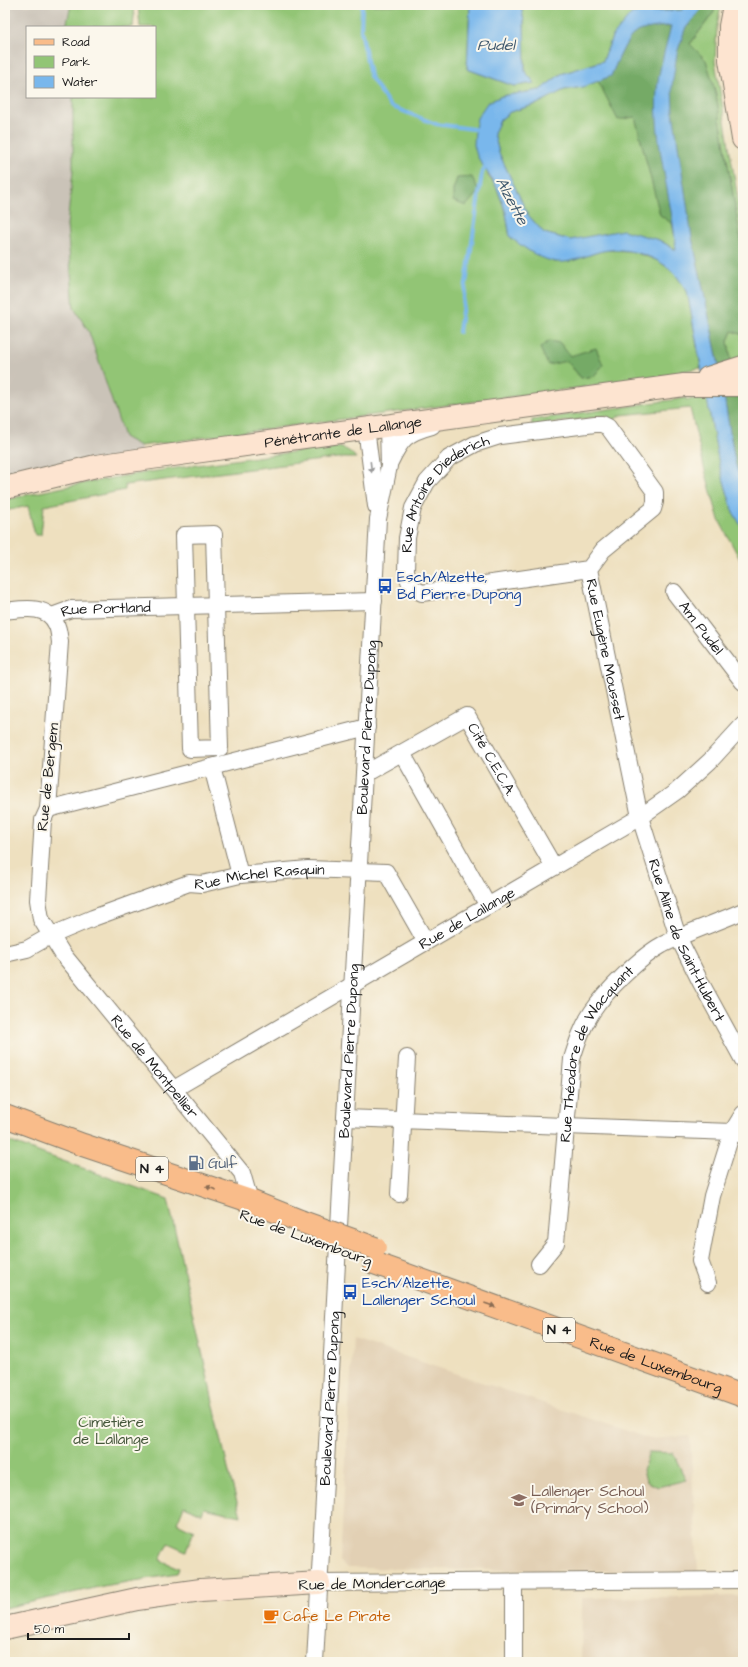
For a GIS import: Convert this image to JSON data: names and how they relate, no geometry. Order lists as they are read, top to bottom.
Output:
{
  "streets": {
    "main road": [
      "Pénétrante de Lallange",
      "N 4",
      "Rue de Luxembourg",
      "Rue de Mondercange"
    ],
    "street": [
      "Rue Antoine Diederich",
      "Rue Portland",
      "Am Pudel",
      "Rue Eugène Mousset",
      "Boulevard Pierre Dupong",
      "Cité C.E.C.A.",
      "Rue de Bergem",
      "Rue Michel Rasquin",
      "Rue de Lallange",
      "Rue Aline de Saint-Hubert",
      "Rue Théodore de Wacquant",
      "Rue de Montpellier"
    ]
  },
  "crossings": [
    ["Pénétrante de Lallange", "Boulevard Pierre Dupong"],
    ["Rue Antoine Diederich", "Rue Eugène Mousset"],
    ["Rue Portland", "Boulevard Pierre Dupong"],
    ["Rue Portland", "Rue de Bergem"],
    ["Rue Eugène Mousset", "Rue de Lallange"],
    ["Rue Eugène Mousset", "Rue Aline de Saint-Hubert"],
    ["Boulevard Pierre Dupong", "Cité C.E.C.A."],
    ["Boulevard Pierre Dupong", "Rue Michel Rasquin"],
    ["Boulevard Pierre Dupong", "Rue de Lallange"],
    ["Boulevard Pierre Dupong", "Rue de Mondercange"],
    ["Cité C.E.C.A.", "Rue de Lallange"],
    ["Rue de Bergem", "Rue Michel Rasquin"],
    ["Rue de Bergem", "Rue de Montpellier"],
    ["Rue Michel Rasquin", "Rue de Lallange"],
    ["Rue Michel Rasquin", "Rue de Montpellier"],
    ["Rue de Lallange", "Rue Aline de Saint-Hubert"],
    ["Rue de Lallange", "Rue de Montpellier"],
    ["Rue Aline de Saint-Hubert", "Rue Théodore de Wacquant"],
    ["Rue de Montpellier", "Rue de Luxembourg"]
  ],
  "water": ["Pudel", "Alzette"],
  "parks": ["Cimetière de Lallange"],
  "places": {
    "bus stop": ["Esch/Alzette, Bd Pierre Dupong", "Esch/Alzette, Lallenger Schoul"],
    "fuel station": ["Gulf"],
    "school or university": ["Lallenger Schoul (Primary School)"],
    "cafe": ["Cafe Le Pirate"]
  },
  "legend": ["Road", "Park", "Water"],
  "scale_bar": "50 m"
}
